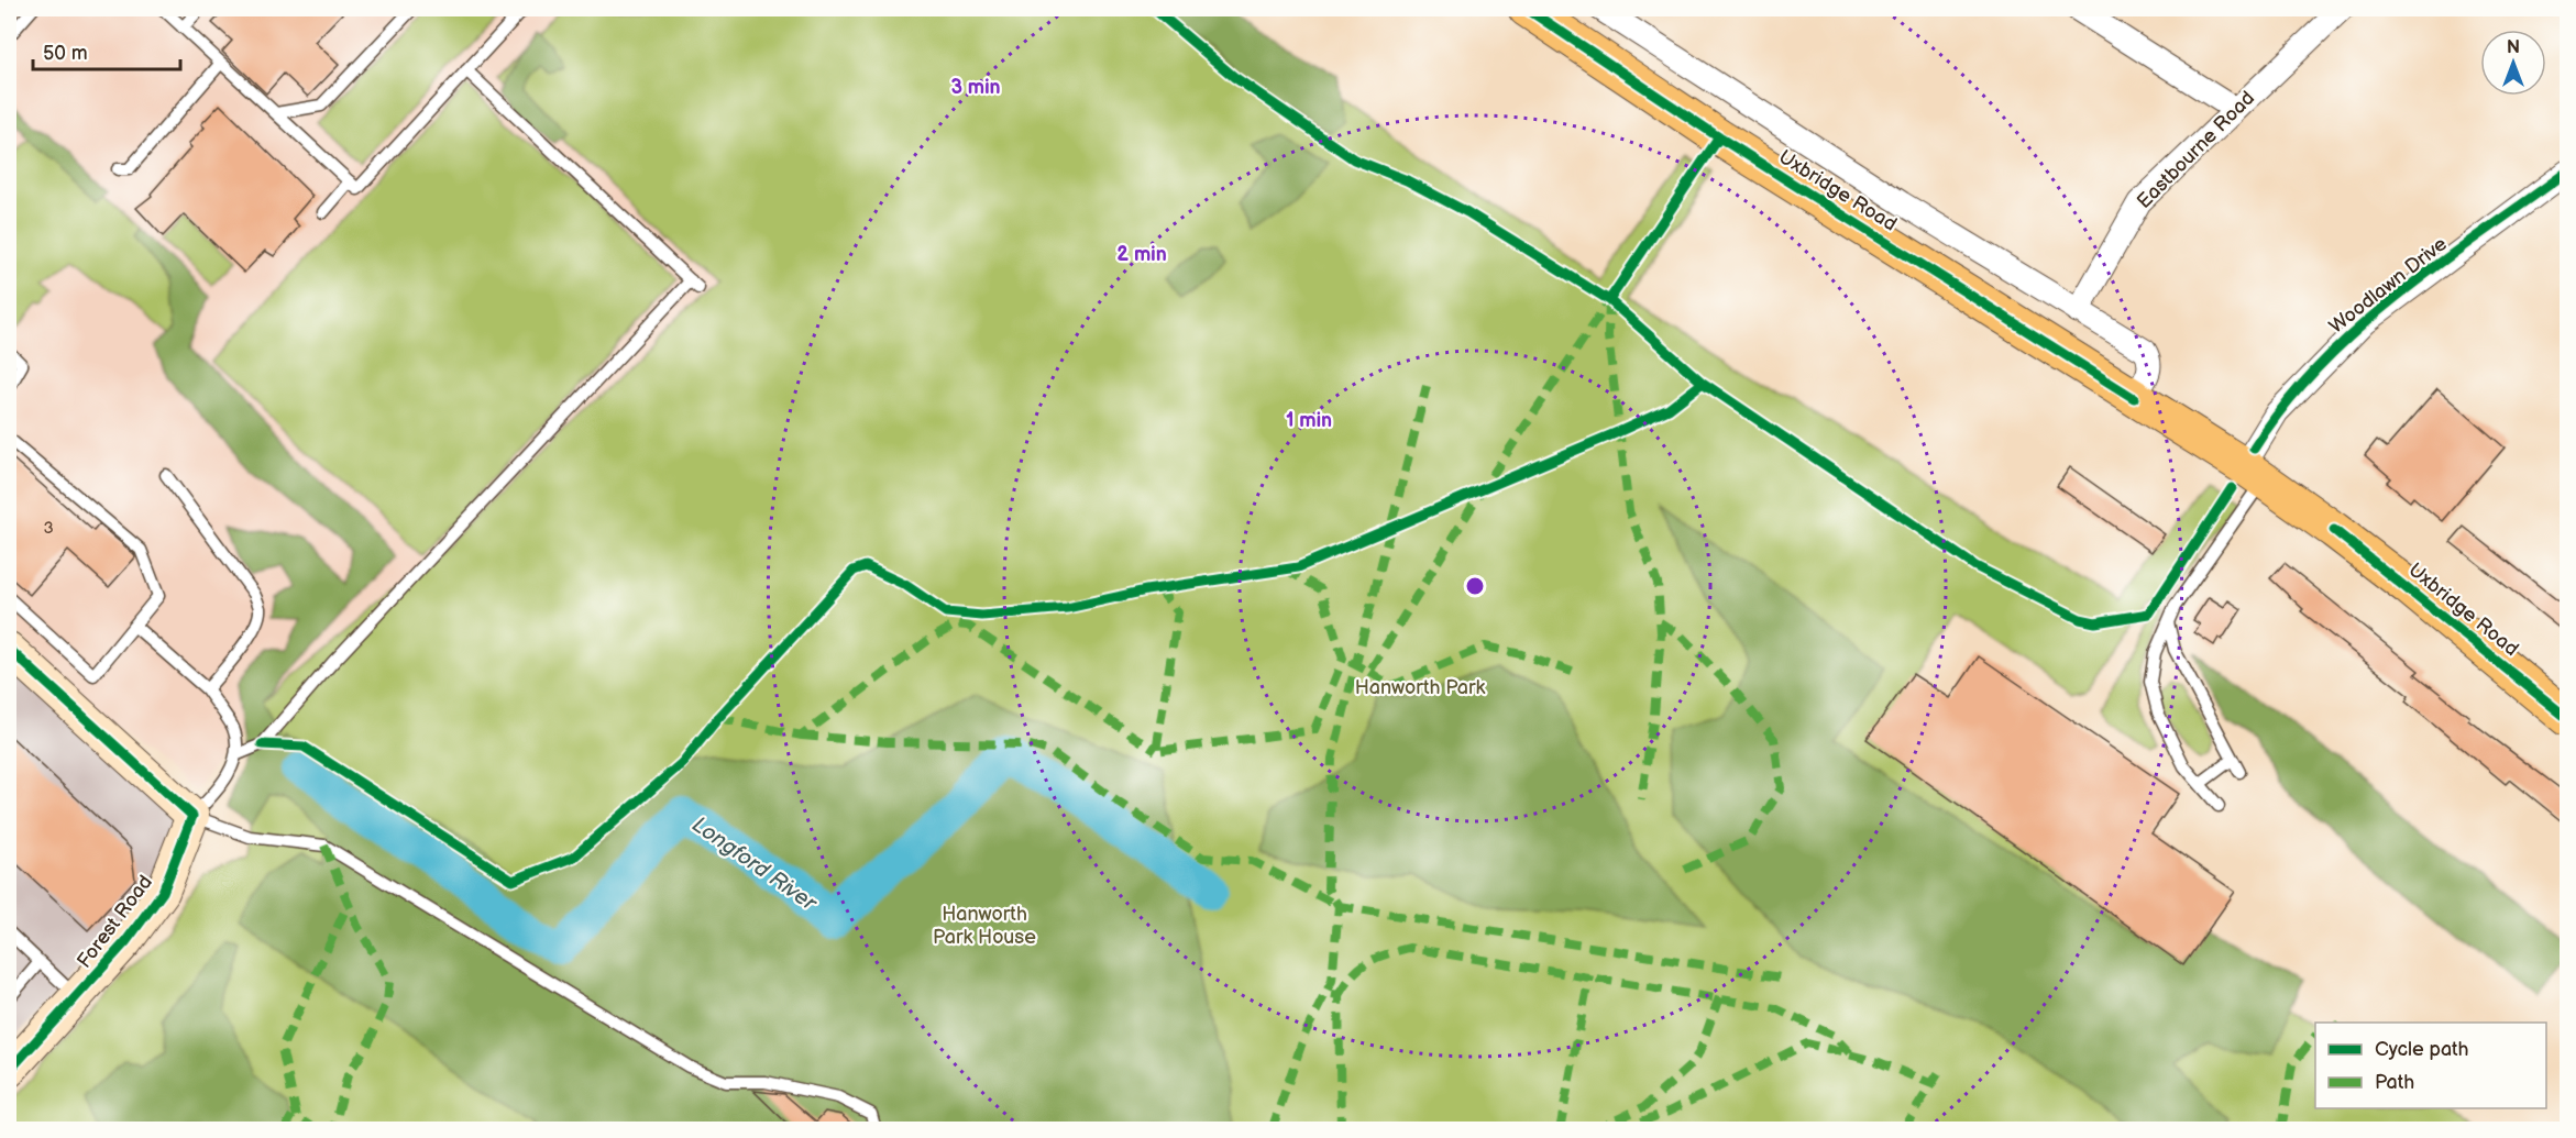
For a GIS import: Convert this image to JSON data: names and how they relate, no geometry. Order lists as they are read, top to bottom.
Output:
{
  "streets": {
    "main road": ["Uxbridge Road"],
    "street": ["Eastbourne Road", "Woodlawn Drive", "Forest Road"]
  },
  "crossings": [
    ["Eastbourne Road", "Uxbridge Road"],
    ["Uxbridge Road", "Woodlawn Drive"]
  ],
  "water": ["Longford River"],
  "parks": ["Hanworth Park", "Hanworth Park House"],
  "house_numbers": ["3"],
  "legend": ["Cycle path", "Path"],
  "scale_bar": "50 m",
  "north": "top",
  "rings": ["3 min", "2 min", "1 min"]
}
